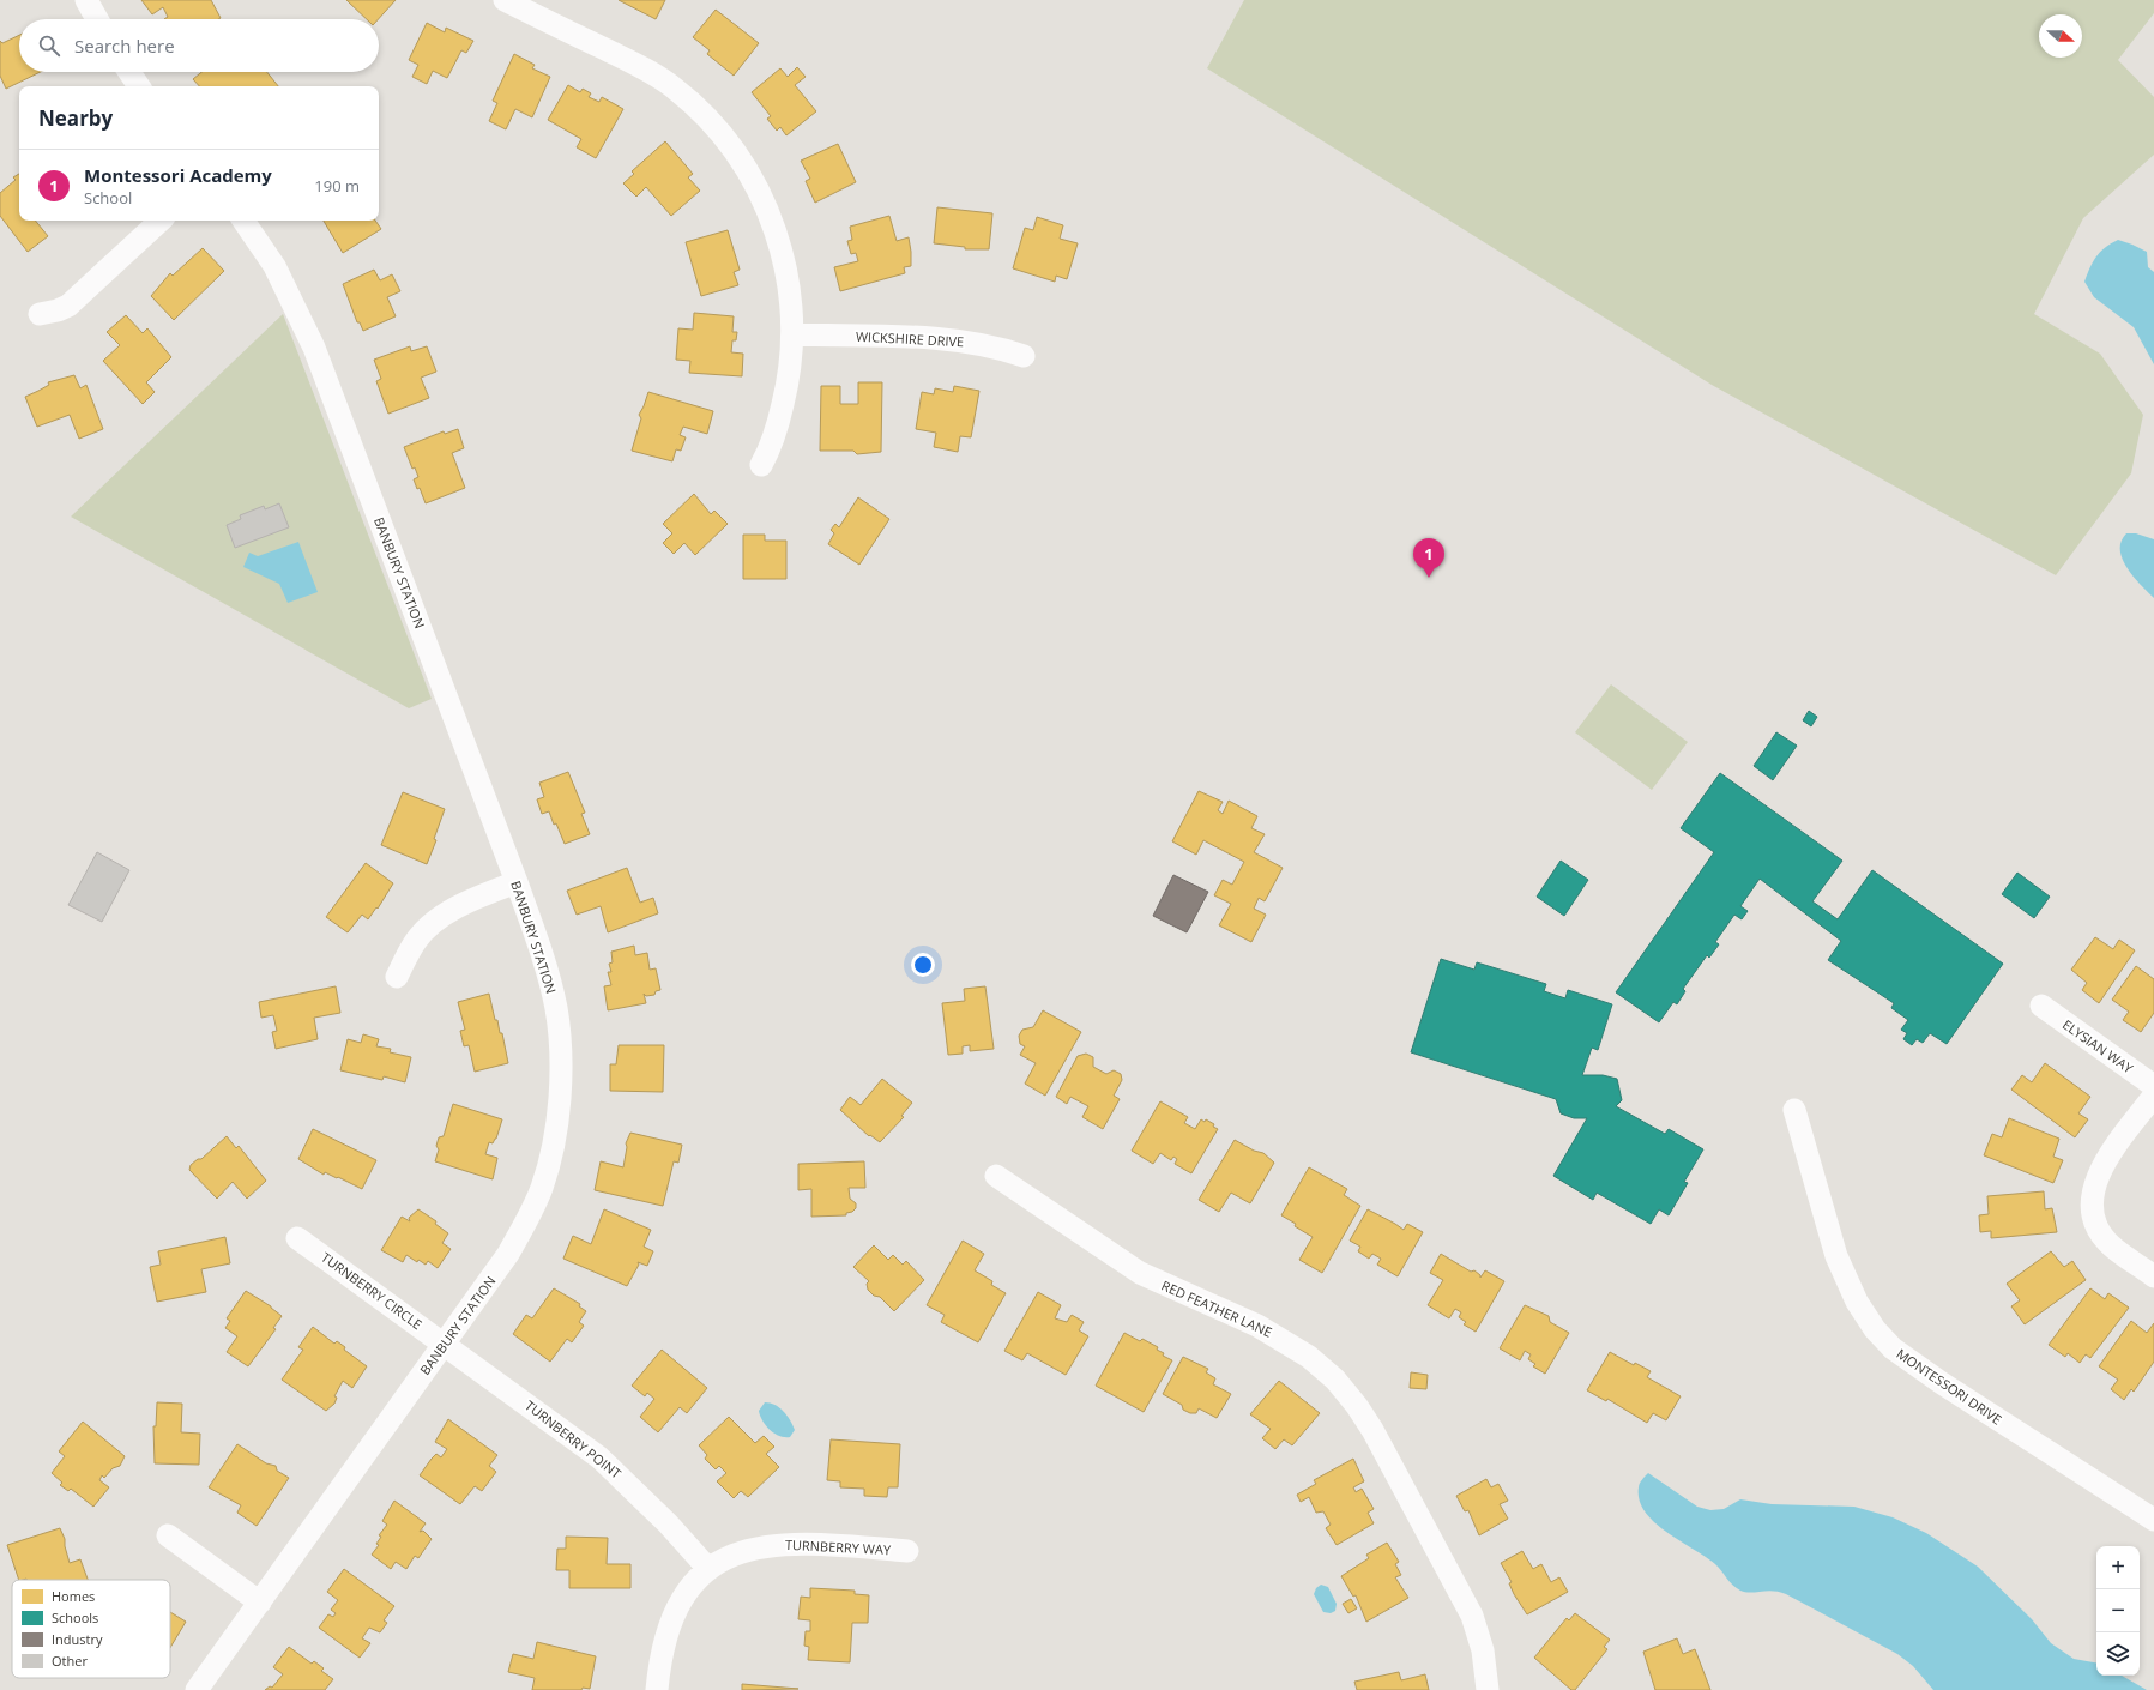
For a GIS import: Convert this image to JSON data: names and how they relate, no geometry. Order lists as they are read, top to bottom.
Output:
{
  "streets": {
    "street": [
      "WICKSHIRE DRIVE",
      "BANBURY STATION",
      "ELYSIAN WAY",
      "TURNBERRY CIRCLE",
      "RED FEATHER LANE",
      "MONTESSORI DRIVE",
      "TURNBERRY POINT",
      "TURNBERRY WAY"
    ]
  },
  "crossings": [
    ["BANBURY STATION", "TURNBERRY CIRCLE"],
    ["BANBURY STATION", "TURNBERRY POINT"],
    ["TURNBERRY CIRCLE", "TURNBERRY POINT"],
    ["TURNBERRY POINT", "TURNBERRY WAY"]
  ],
  "legend": [
    "Homes",
    "Schools",
    "Industry",
    "Other"
  ],
  "north": "right",
  "page": {
    "search": "Search here",
    "heading": "Nearby",
    "list": [
      {
        "mark": "1",
        "name": "Montessori Academy",
        "note": "School",
        "value": "190 m"
      }
    ],
    "pins": "1",
    "map_buttons": ["+", "−"]
  }
}
